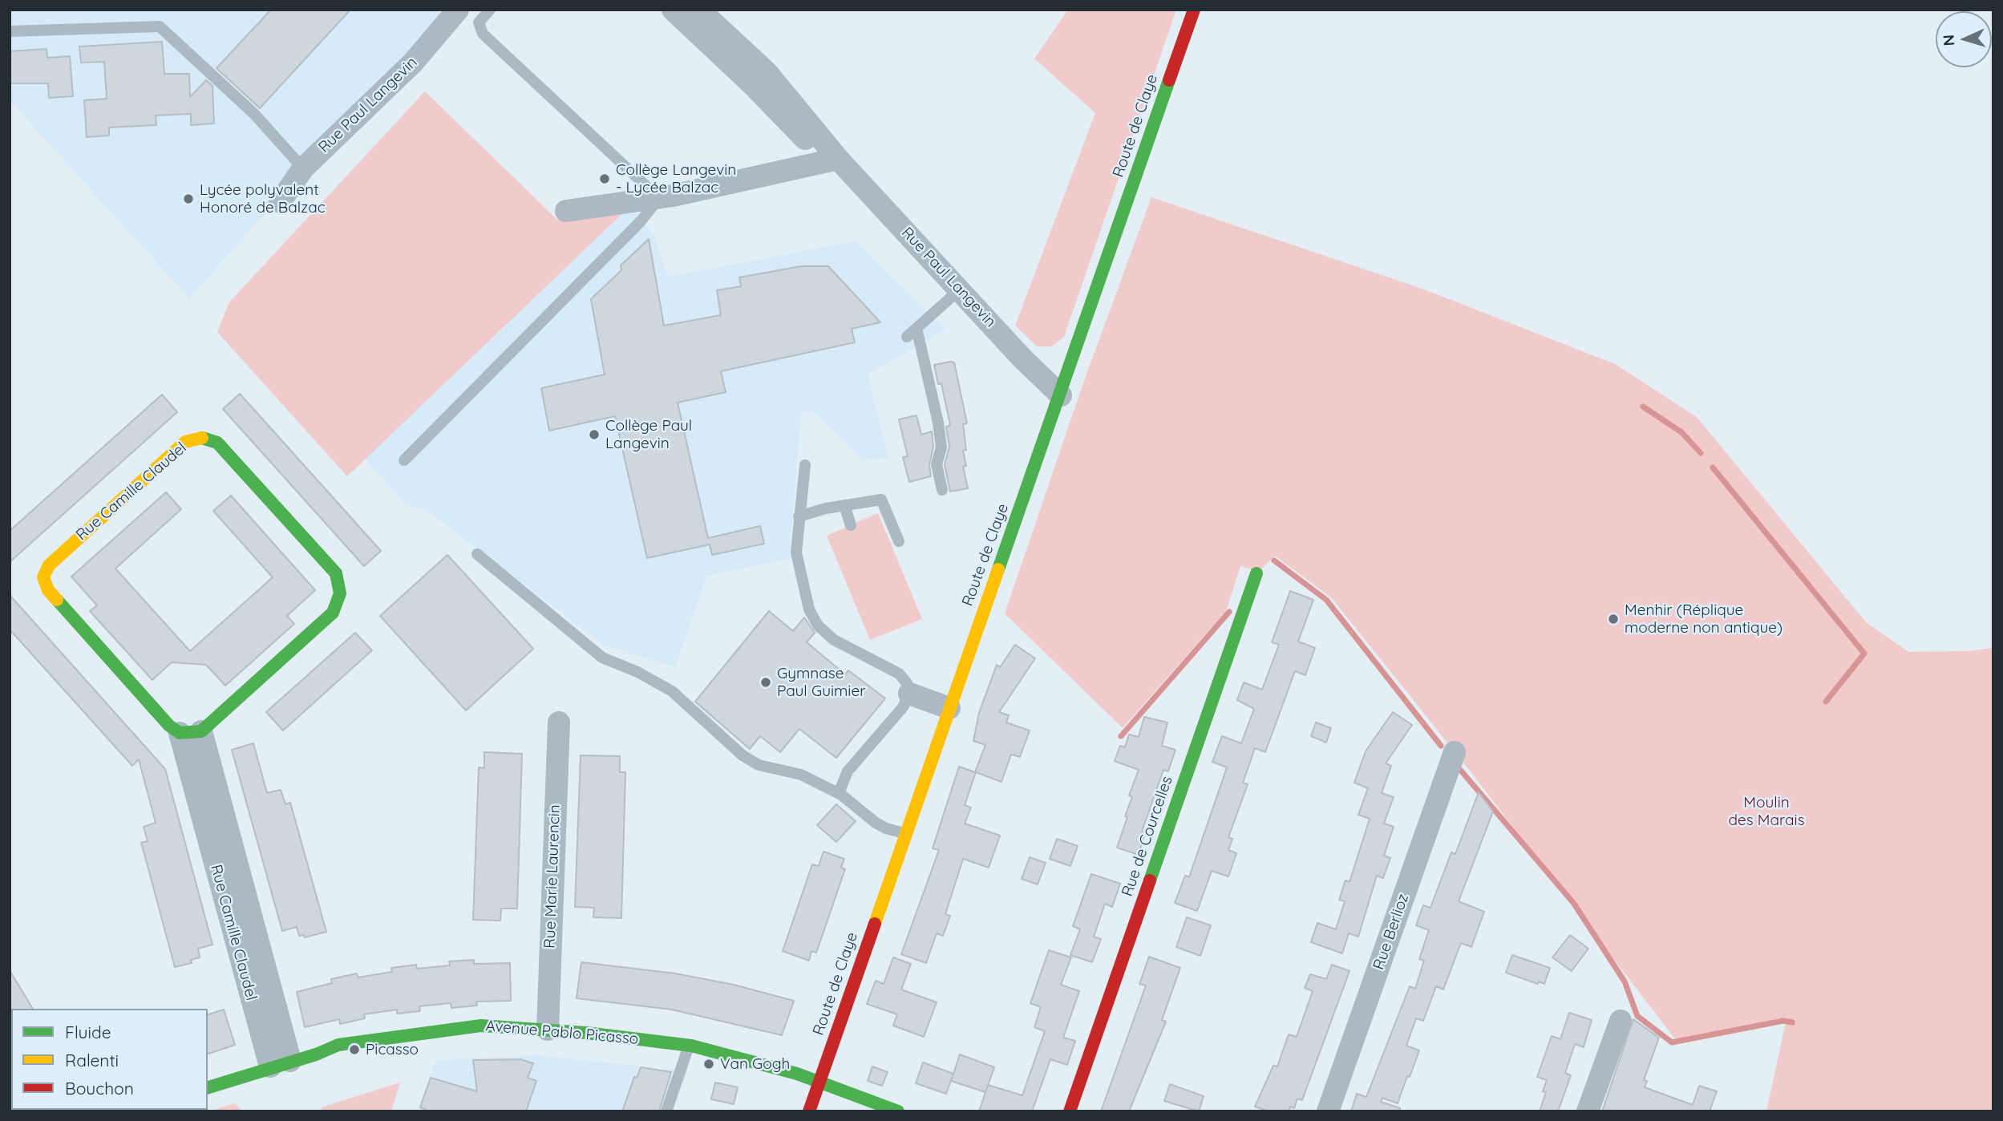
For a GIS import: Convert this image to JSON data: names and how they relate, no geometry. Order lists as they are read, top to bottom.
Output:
{
  "streets": {
    "street": [
      "Rue Paul Langevin",
      "Route de Claye",
      "Rue Camille Claudel",
      "Rue de Courcelles",
      "Rue Marie Laurencin",
      "Rue Berlioz",
      "Avenue Pablo Picasso"
    ]
  },
  "crossings": [
    ["Rue Paul Langevin", "Route de Claye"],
    ["Route de Claye", "Avenue Pablo Picasso"],
    ["Rue Camille Claudel", "Avenue Pablo Picasso"],
    ["Rue Marie Laurencin", "Avenue Pablo Picasso"]
  ],
  "parks": ["Moulin des Marais"],
  "places": [
    "Collège Langevin - Lycée Balzac",
    "Lycée polyvalent Honoré de Balzac",
    "Collège Paul Langevin",
    "Menhir (Réplique moderne non antique)",
    "Gymnase Paul Guimier",
    "Picasso",
    "Van Gogh"
  ],
  "legend": ["Fluide", "Ralenti", "Bouchon"],
  "north": "left"
}
